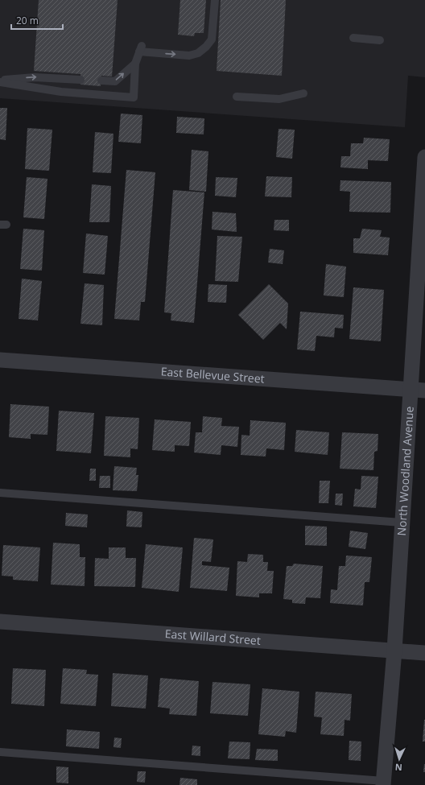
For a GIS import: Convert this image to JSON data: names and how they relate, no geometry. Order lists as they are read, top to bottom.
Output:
{
  "streets": {
    "street": ["East Bellevue Street", "North Woodland Avenue", "East Willard Street"]
  },
  "crossings": [
    ["East Bellevue Street", "North Woodland Avenue"],
    ["North Woodland Avenue", "East Willard Street"]
  ],
  "scale_bar": "20 m",
  "north": "bottom"
}
